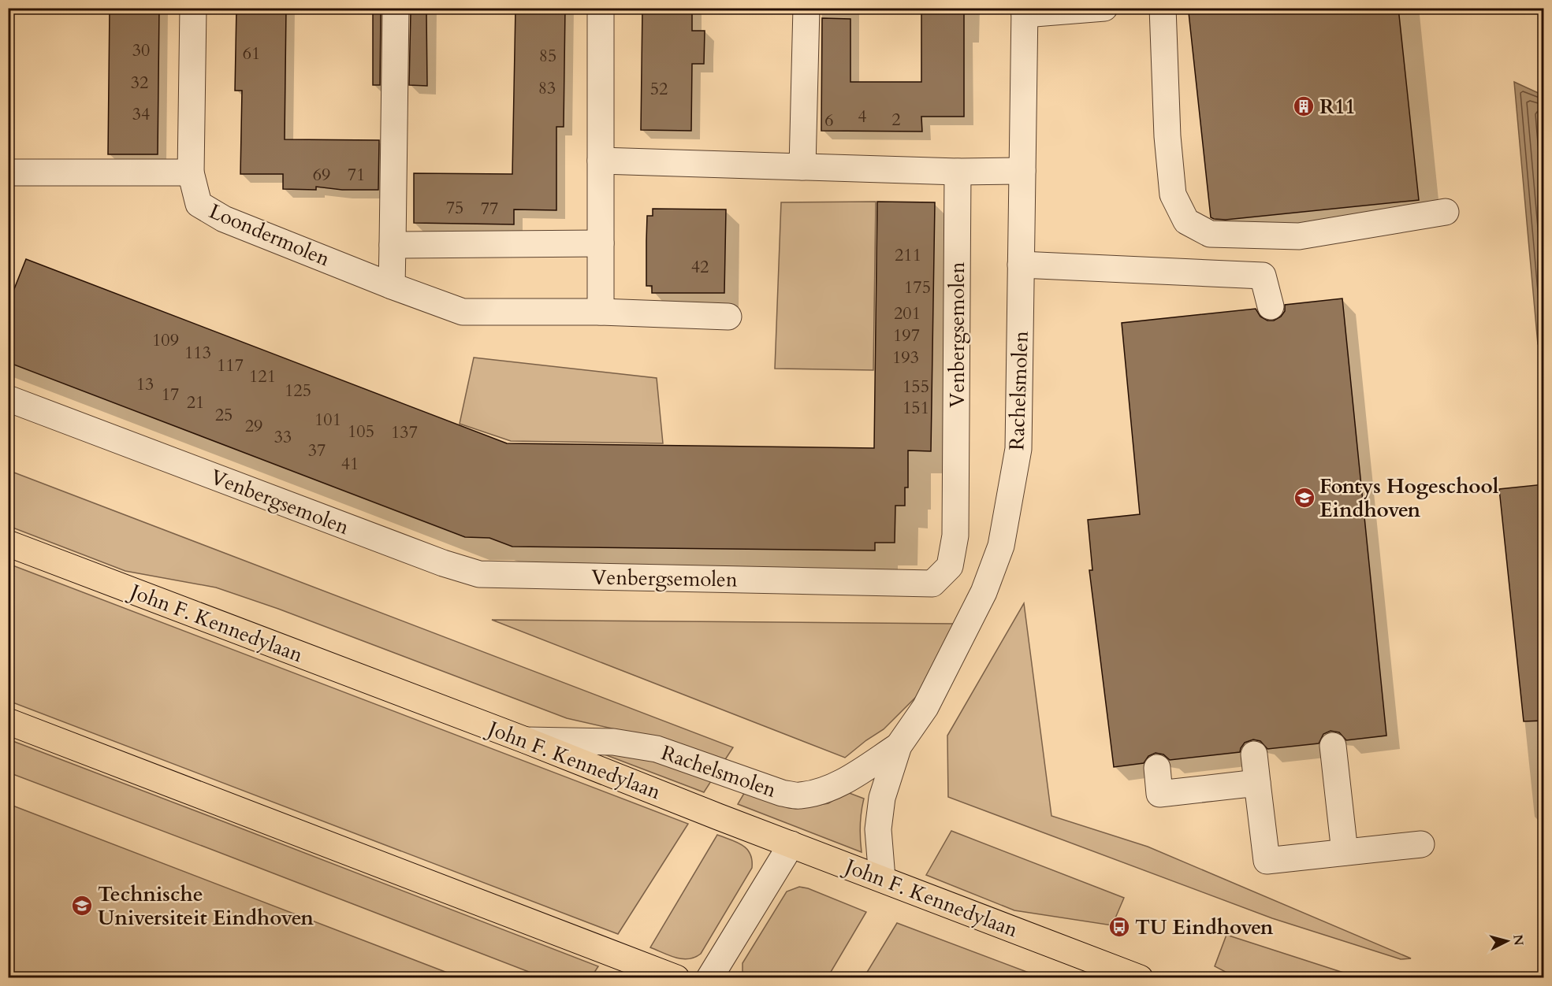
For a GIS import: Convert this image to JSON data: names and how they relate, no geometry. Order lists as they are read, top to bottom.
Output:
{
  "streets": {
    "main road": ["John F. Kennedylaan"],
    "street": ["Loondermolen", "Venbergsemolen", "Rachelsmolen"]
  },
  "crossings": [
    ["Rachelsmolen", "John F. Kennedylaan"]
  ],
  "places": {
    "building": ["R11"],
    "school or university": ["Fontys Hogeschool Eindhoven", "Technische Universiteit Eindhoven"],
    "bus stop": ["TU Eindhoven"]
  },
  "house_numbers": [
    "30",
    "61",
    "85",
    "32",
    "83",
    "52",
    "34",
    "4",
    "2",
    "6",
    "69",
    "71",
    "75",
    "77",
    "211",
    "42",
    "175",
    "201",
    "197",
    "109",
    "113",
    "193",
    "117",
    "121",
    "13",
    "155",
    "125",
    "17",
    "21",
    "151",
    "25",
    "101",
    "29",
    "105",
    "137",
    "33",
    "37",
    "41"
  ],
  "north": "right"
}
